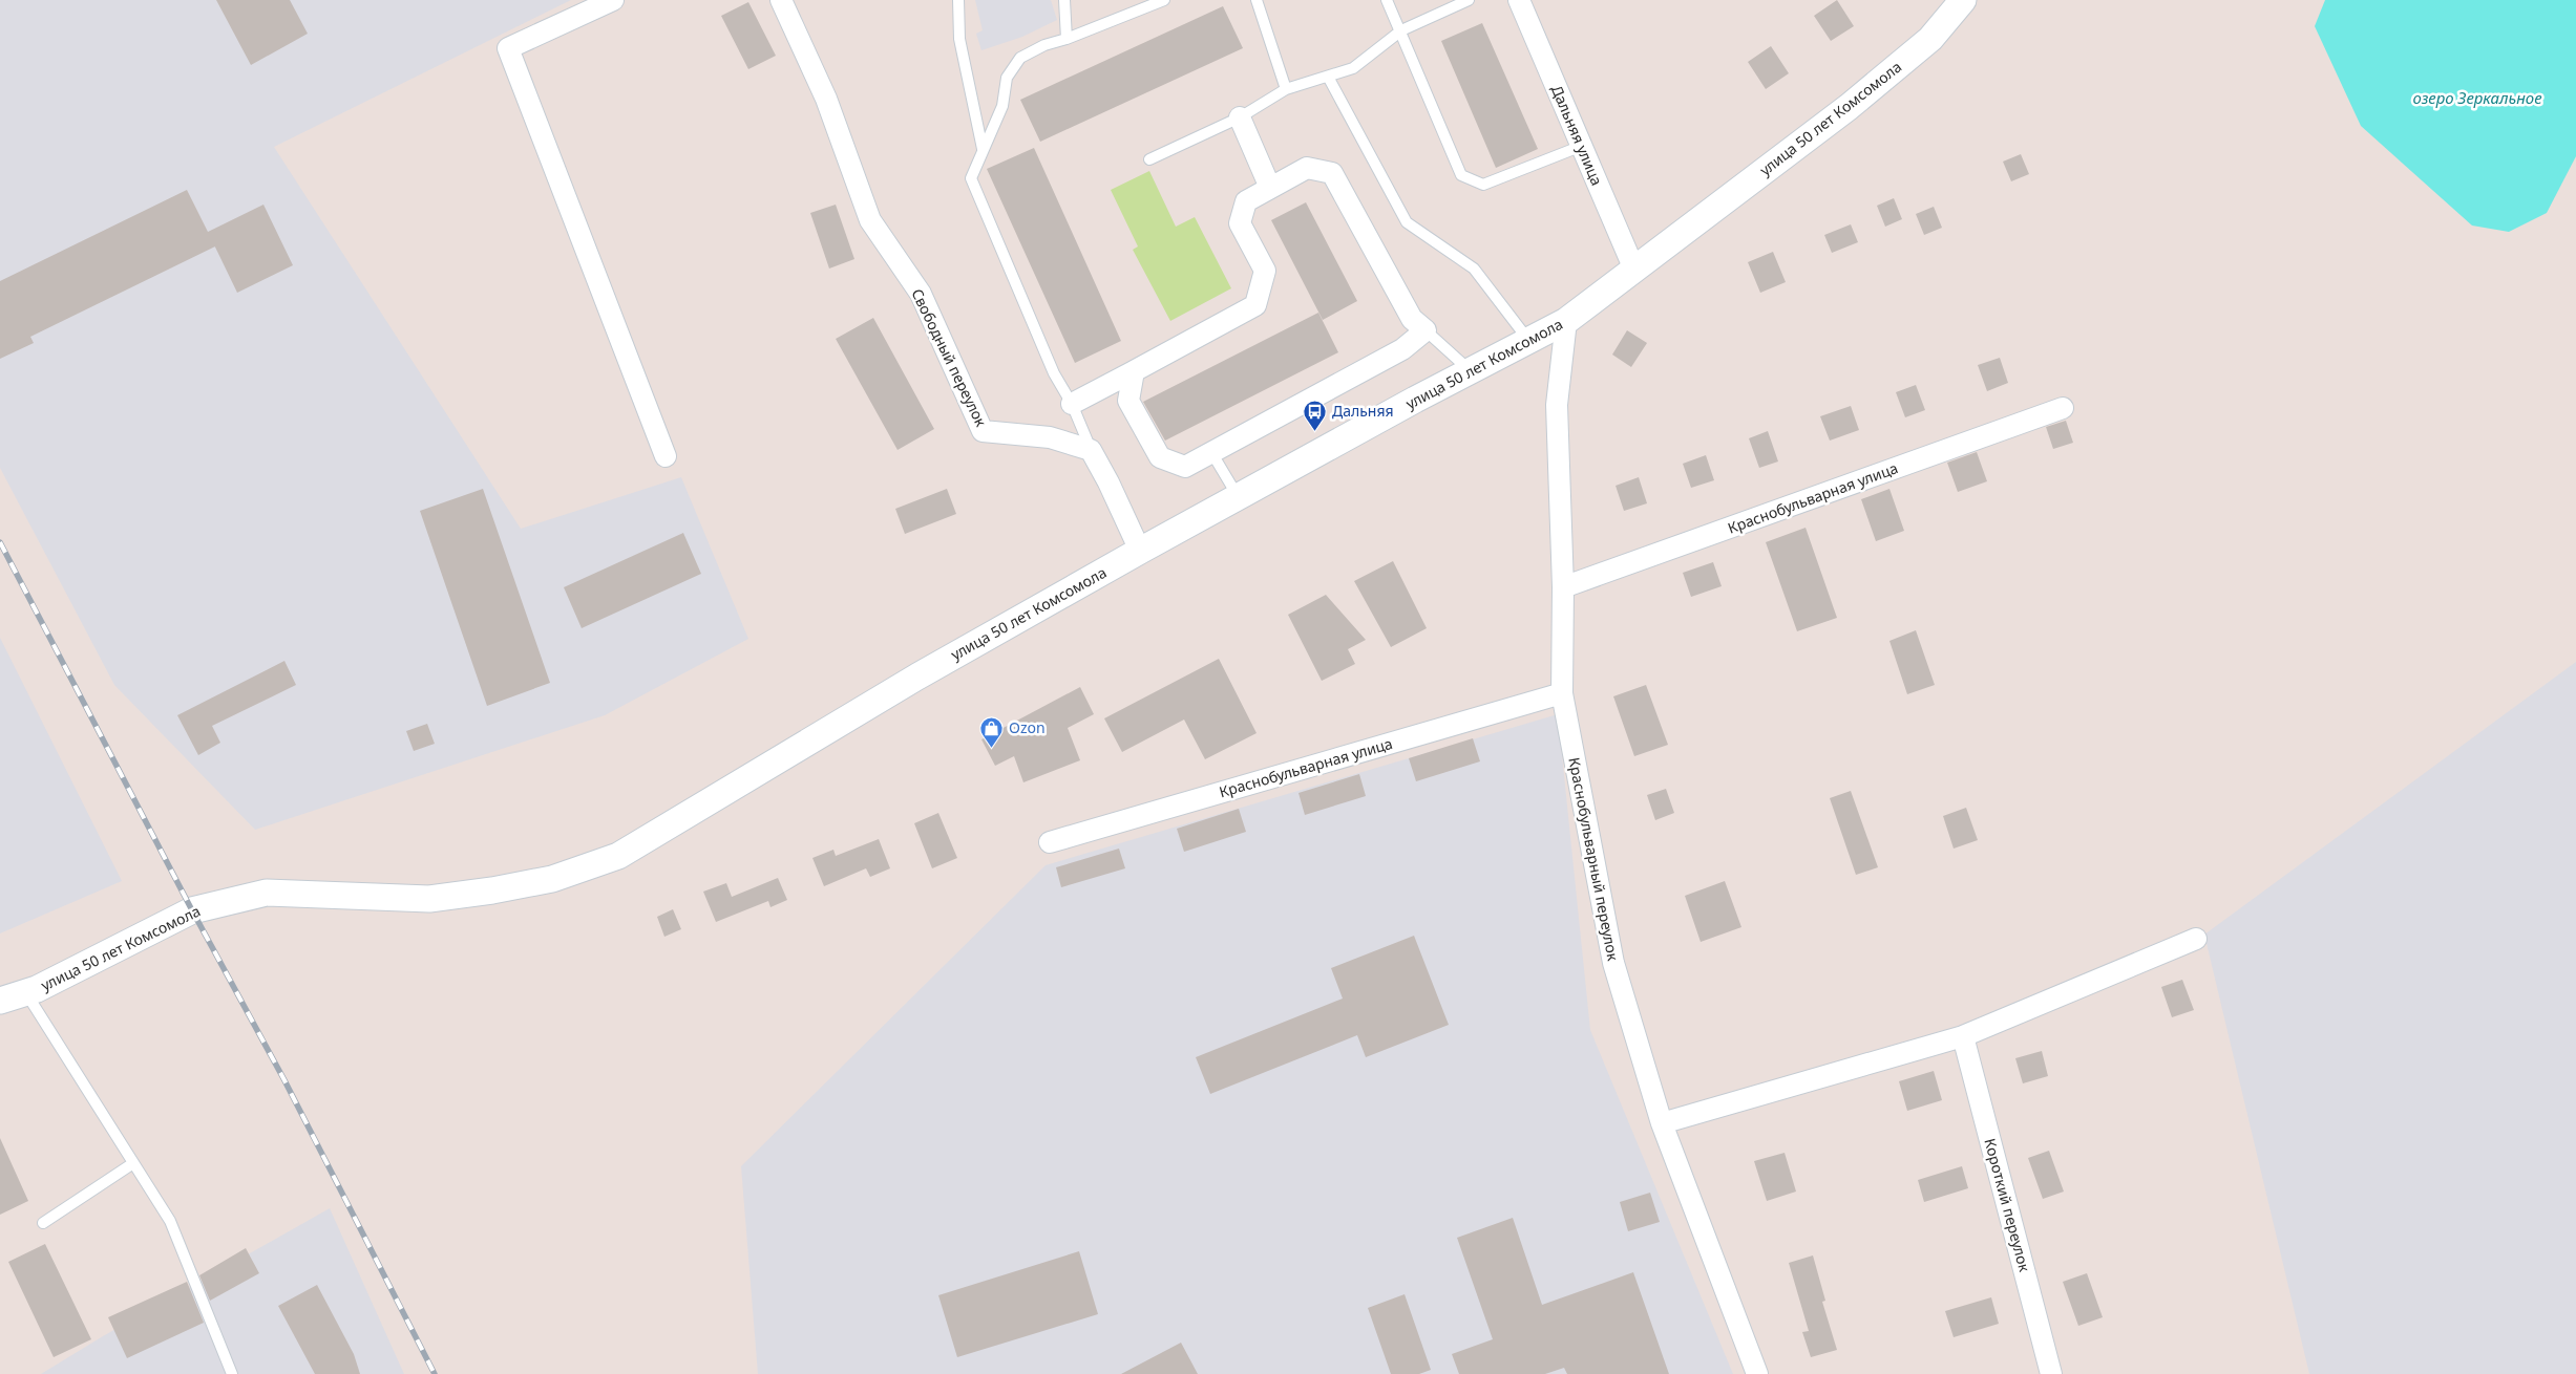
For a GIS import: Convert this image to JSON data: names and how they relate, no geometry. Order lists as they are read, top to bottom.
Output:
{
  "streets": {
    "street": [
      "улица 50 лет Комсомола",
      "Дальняя улица",
      "Свободный переулок",
      "Краснобульварная улица",
      "Краснобульварный переулок",
      "Короткий переулок"
    ]
  },
  "crossings": [
    ["улица 50 лет Комсомола", "Дальняя улица"],
    ["улица 50 лет Комсомола", "Краснобульварный переулок"],
    ["Краснобульварная улица", "Краснобульварный переулок"]
  ],
  "water": ["озеро Зеркальное"],
  "places": {
    "bus stop": ["Дальняя"],
    "shop": ["Ozon"]
  }
}
